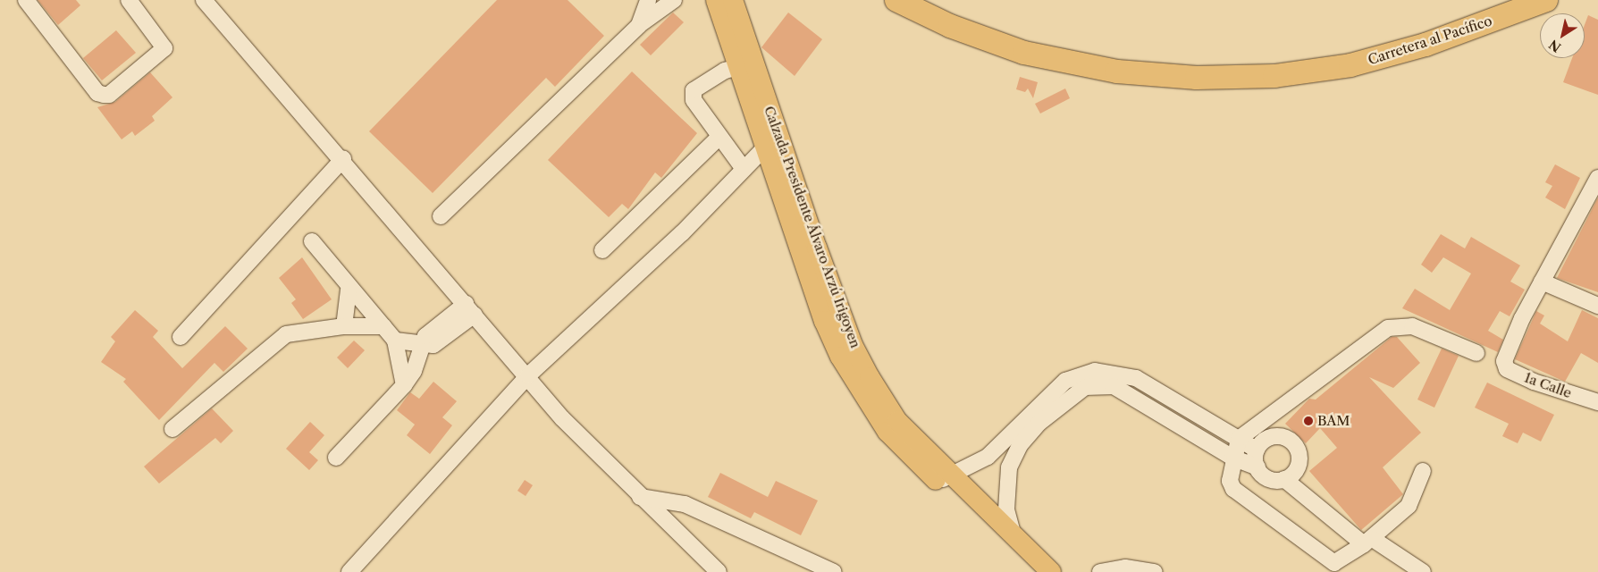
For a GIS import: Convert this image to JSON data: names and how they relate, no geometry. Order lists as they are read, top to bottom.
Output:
{
  "streets": {
    "highway": ["Carretera al Pacífico"],
    "main road": ["Calzada Presidente Álvaro Arzú Irigoyen"],
    "street": ["1a Calle"]
  },
  "places": ["BAM"],
  "north": "bottom left"
}
